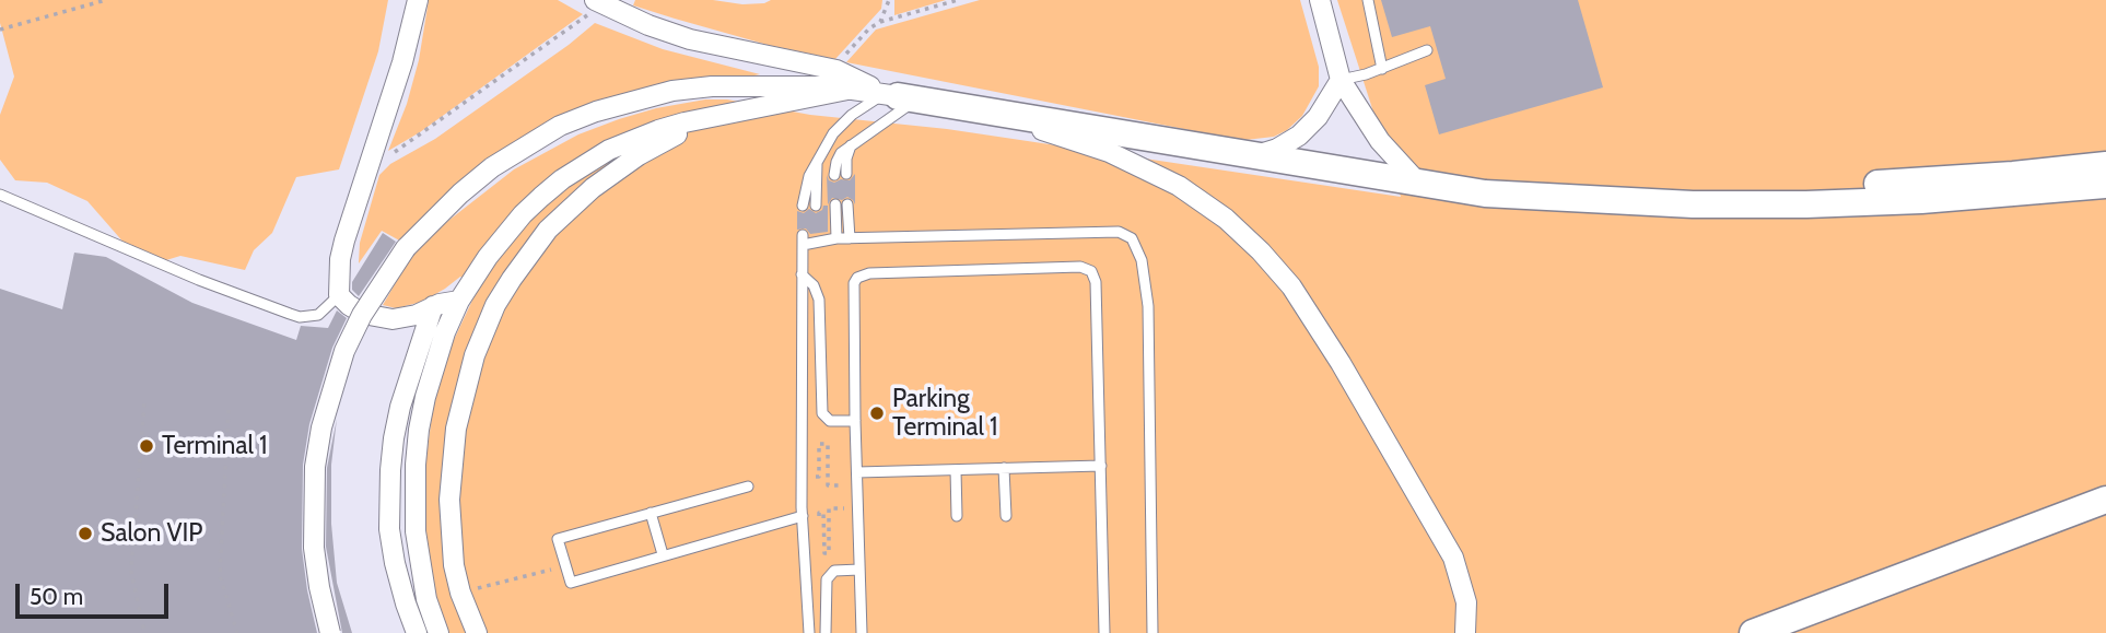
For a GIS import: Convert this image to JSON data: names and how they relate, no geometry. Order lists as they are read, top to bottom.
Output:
{
  "places": ["Parking Terminal 1", "Terminal 1", "Salon VIP"],
  "scale_bar": "50 m"
}
